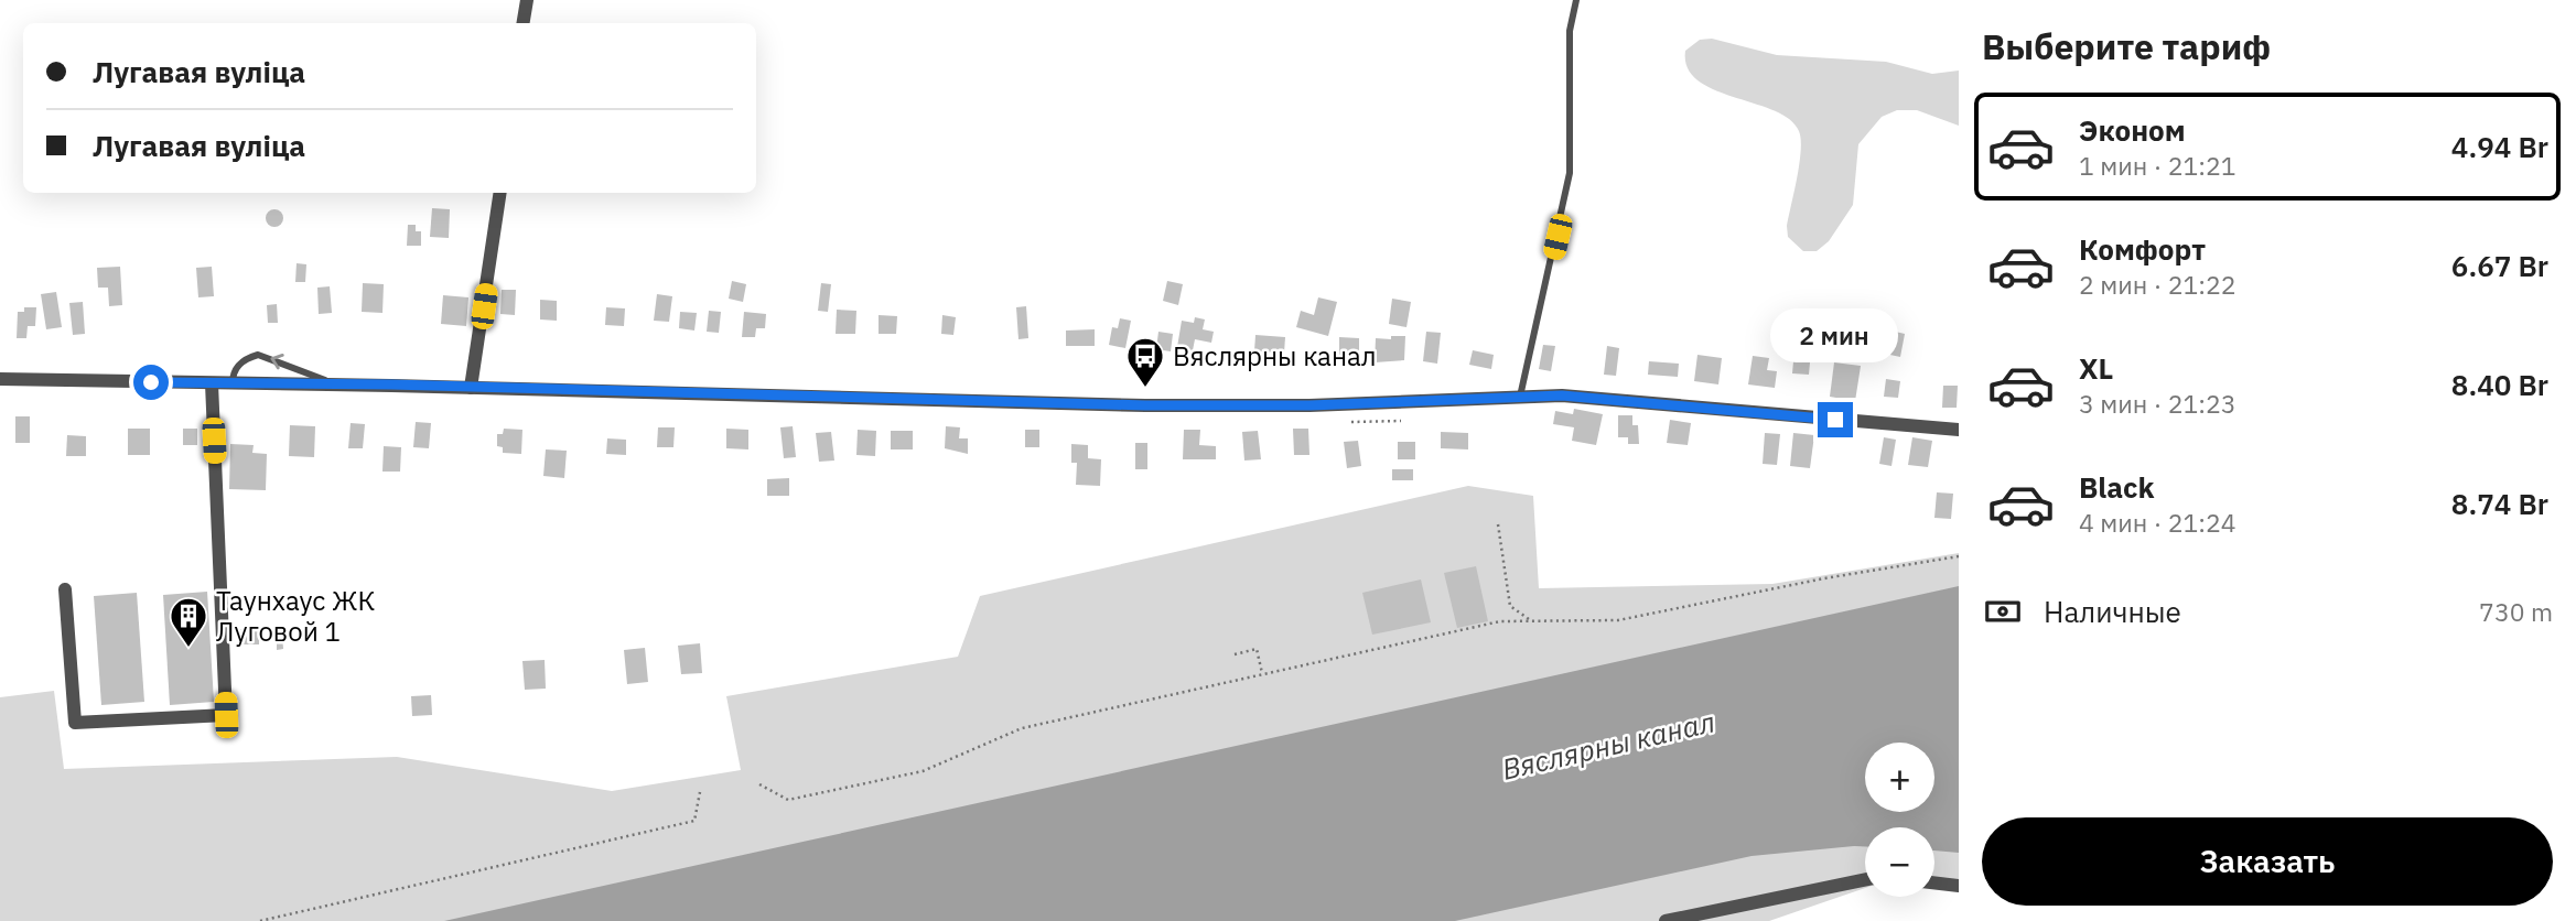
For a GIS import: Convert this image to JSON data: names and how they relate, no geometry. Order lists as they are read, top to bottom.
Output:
{
  "water": ["Вяслярны канал"],
  "places": {
    "bus stop": ["Вяслярны канал"],
    "building": ["Таунхаус ЖК Луговой 1"]
  },
  "page": {
    "heading": "Выберите тариф",
    "banner": ["Лугавая вуліца", "Лугавая вуліца"],
    "list": [
      {
        "name": "Эконом",
        "note": "1 мин · 21:21",
        "value": "4.94 Br"
      },
      {
        "name": "Комфорт",
        "note": "2 мин · 21:22",
        "value": "6.67 Br"
      },
      {
        "name": "XL",
        "note": "3 мин · 21:23",
        "value": "8.40 Br"
      },
      {
        "name": "Black",
        "note": "4 мин · 21:24",
        "value": "8.74 Br"
      }
    ],
    "bubble": "2 мин",
    "pay": ["Наличные", "730 m"],
    "map_buttons": ["+", "−"],
    "buttons": "Заказать"
  }
}
